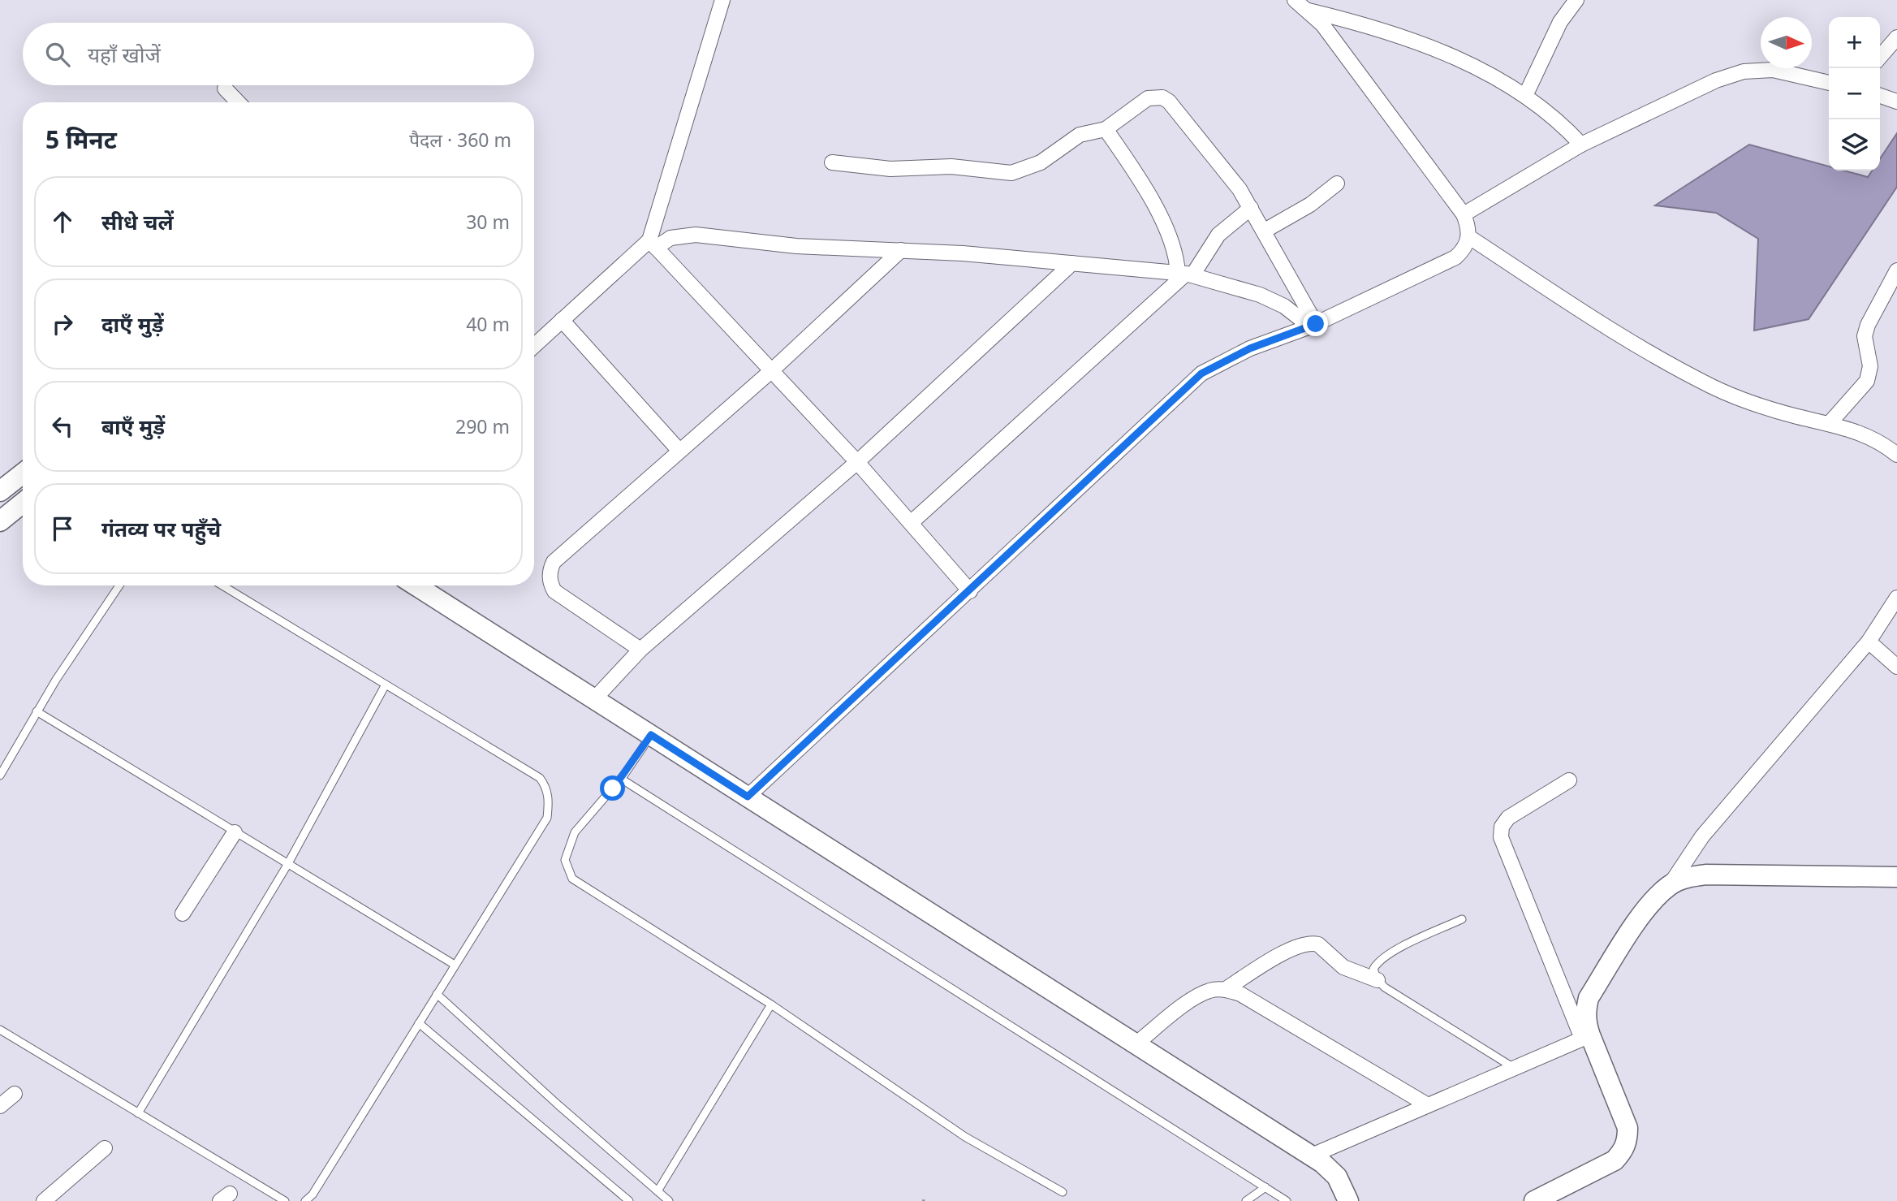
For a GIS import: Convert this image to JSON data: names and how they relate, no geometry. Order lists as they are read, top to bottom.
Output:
{
  "north": "right",
  "page": {
    "map_buttons": ["+", "−"],
    "search": "यहाँ खोजें",
    "heading": ["5 मिनट", "पैदल · 360 m"],
    "list": [
      ["सीधे चलें", "30 m"],
      ["दाएँ मुड़ें", "40 m"],
      ["बाएँ मुड़ें", "290 m"],
      "गंतव्य पर पहुँचे"
    ]
  }
}
